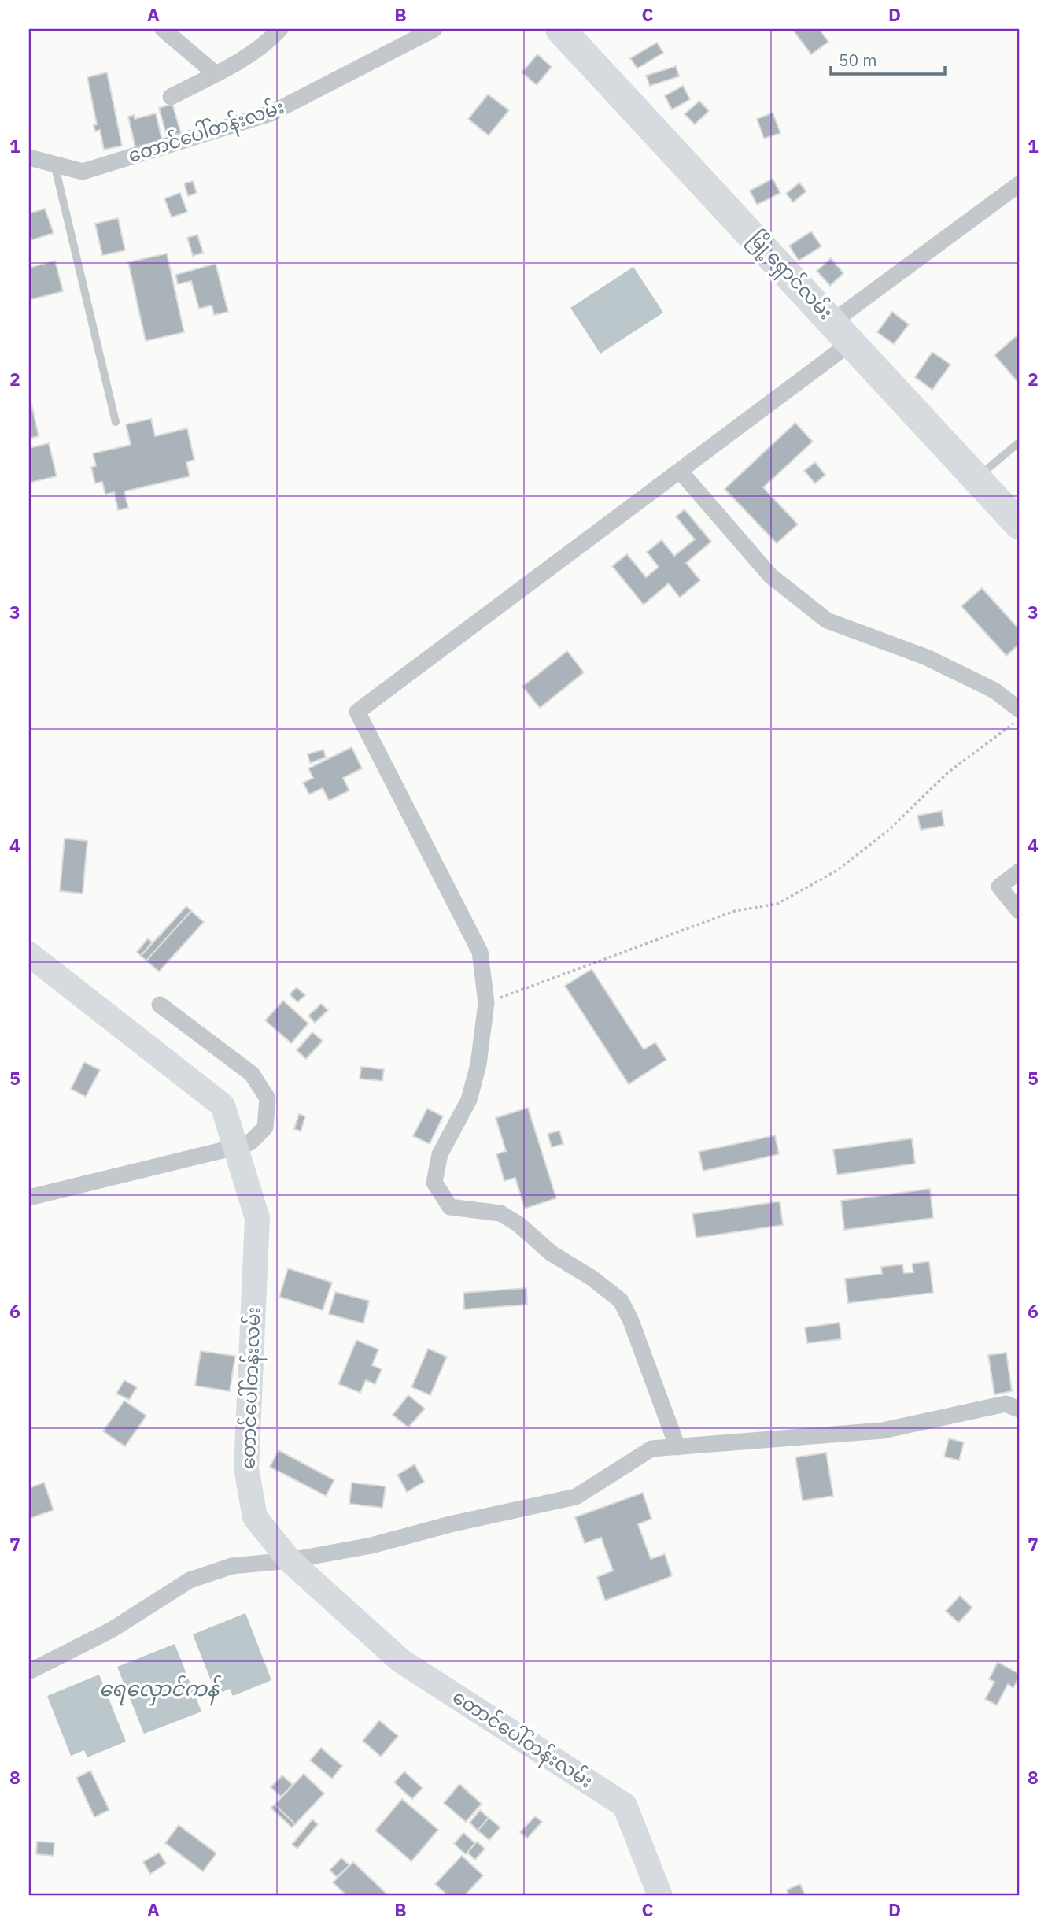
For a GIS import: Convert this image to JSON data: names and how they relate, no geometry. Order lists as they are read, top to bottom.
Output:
{
  "streets": {
    "highway": ["မြို့ရှောင်လမ်း"],
    "street": ["တောင်ပေါ်တန်းလမ်း"]
  },
  "water": ["ရေလှောင်ကန်"],
  "scale_bar": "50 m",
  "grid": {
    "columns": [
      "A",
      "B",
      "C",
      "D"
    ],
    "rows": [
      "1",
      "2",
      "3",
      "4",
      "5",
      "6",
      "7",
      "8"
    ]
  }
}
